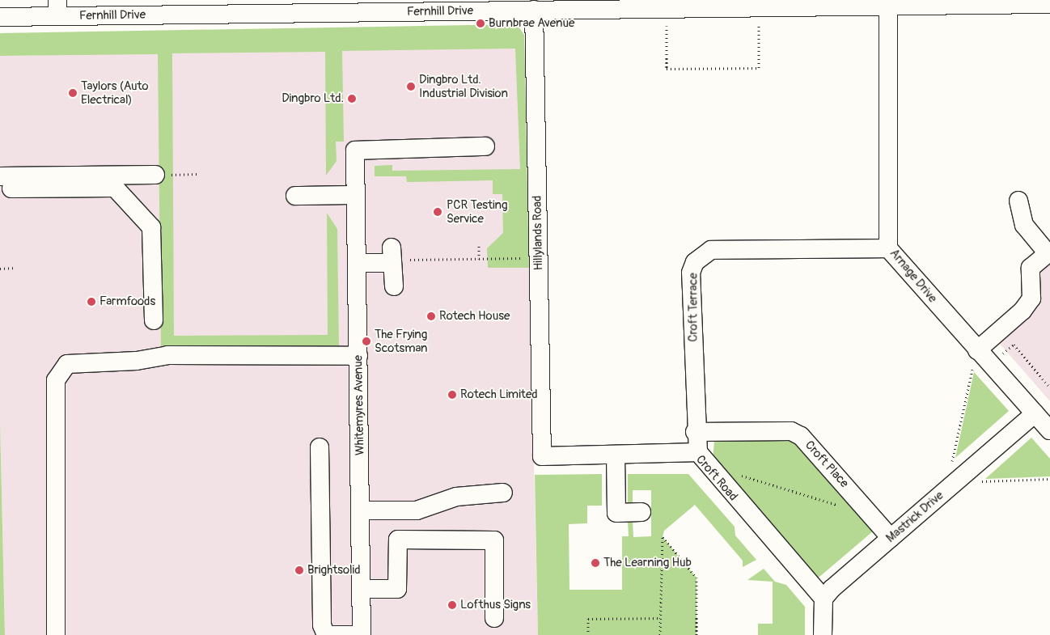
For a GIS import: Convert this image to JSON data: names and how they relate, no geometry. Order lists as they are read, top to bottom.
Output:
{
  "streets": {
    "street": [
      "Fernhill Drive",
      "Hillylands Road",
      "Arnage Drive",
      "Croft Terrace",
      "Whitemyres Avenue",
      "Croft Place",
      "Croft Road",
      "Mastrick Drive"
    ]
  },
  "crossings": [
    ["Fernhill Drive", "Hillylands Road"],
    ["Fernhill Drive", "Arnage Drive"],
    ["Hillylands Road", "Croft Road"],
    ["Arnage Drive", "Croft Terrace"],
    ["Arnage Drive", "Mastrick Drive"],
    ["Croft Terrace", "Croft Place"],
    ["Croft Terrace", "Croft Road"],
    ["Croft Place", "Mastrick Drive"],
    ["Croft Road", "Mastrick Drive"]
  ],
  "places": [
    "Burnbrae Avenue",
    "Dingbro Ltd. Industrial Division",
    "Taylors (Auto Electrical)",
    "Dingbro Ltd.",
    "PCR Testing Service",
    "Farmfoods",
    "Rotech House",
    "The Frying Scotsman",
    "Rotech Limited",
    "The Learning Hub",
    "Brightsolid",
    "Lofthus Signs"
  ]
}
